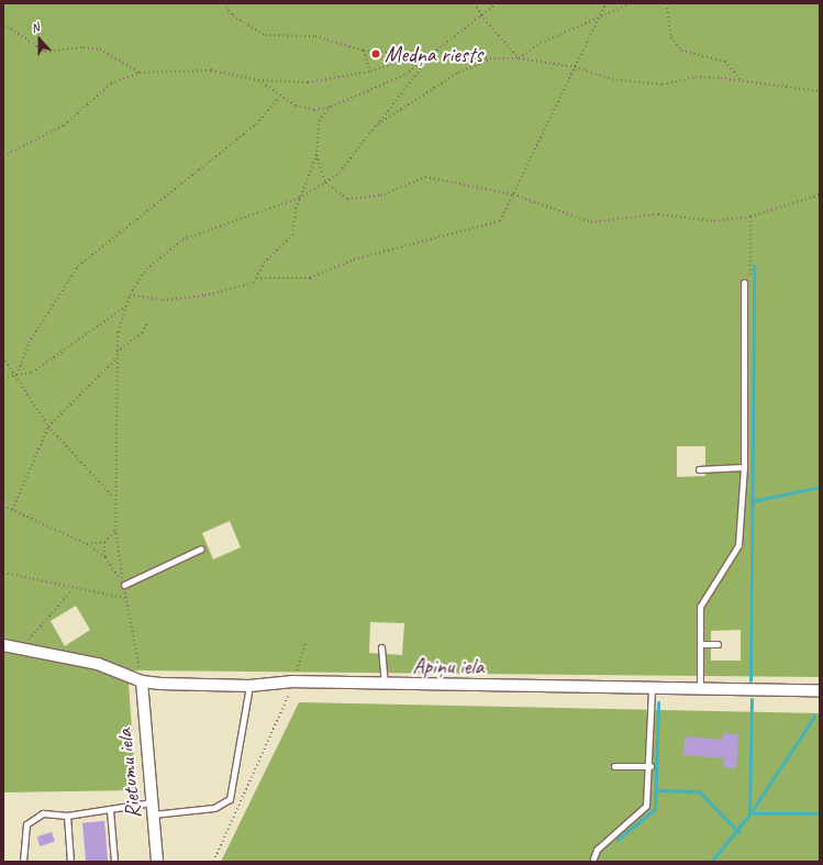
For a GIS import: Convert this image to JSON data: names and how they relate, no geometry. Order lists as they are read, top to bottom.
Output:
{
  "streets": {
    "street": ["Apiņu iela", "Rietumu iela"]
  },
  "crossings": [
    ["Apiņu iela", "Rietumu iela"]
  ],
  "places": ["Medņa riests"],
  "north": "top"
}
